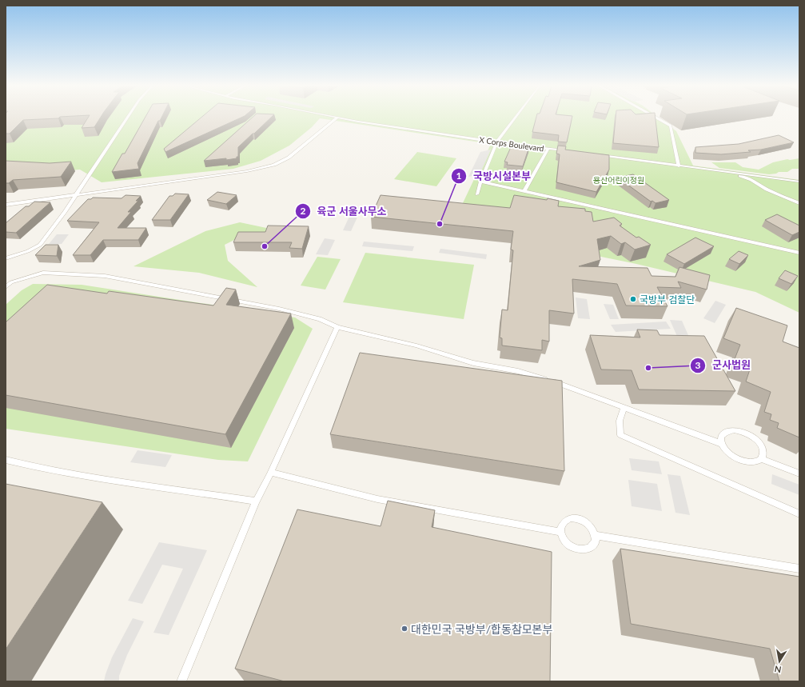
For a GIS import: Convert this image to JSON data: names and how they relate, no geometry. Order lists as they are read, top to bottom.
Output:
{
  "streets": {
    "lane": ["X Corps Boulevard"]
  },
  "parks": ["용산어린이정원"],
  "places": [
    "국방시설본부",
    "육군 서울사무소",
    "국방부 검찰단",
    "군사법원",
    "대한민국 국방부/합동참모본부"
  ],
  "north": "bottom"
}
